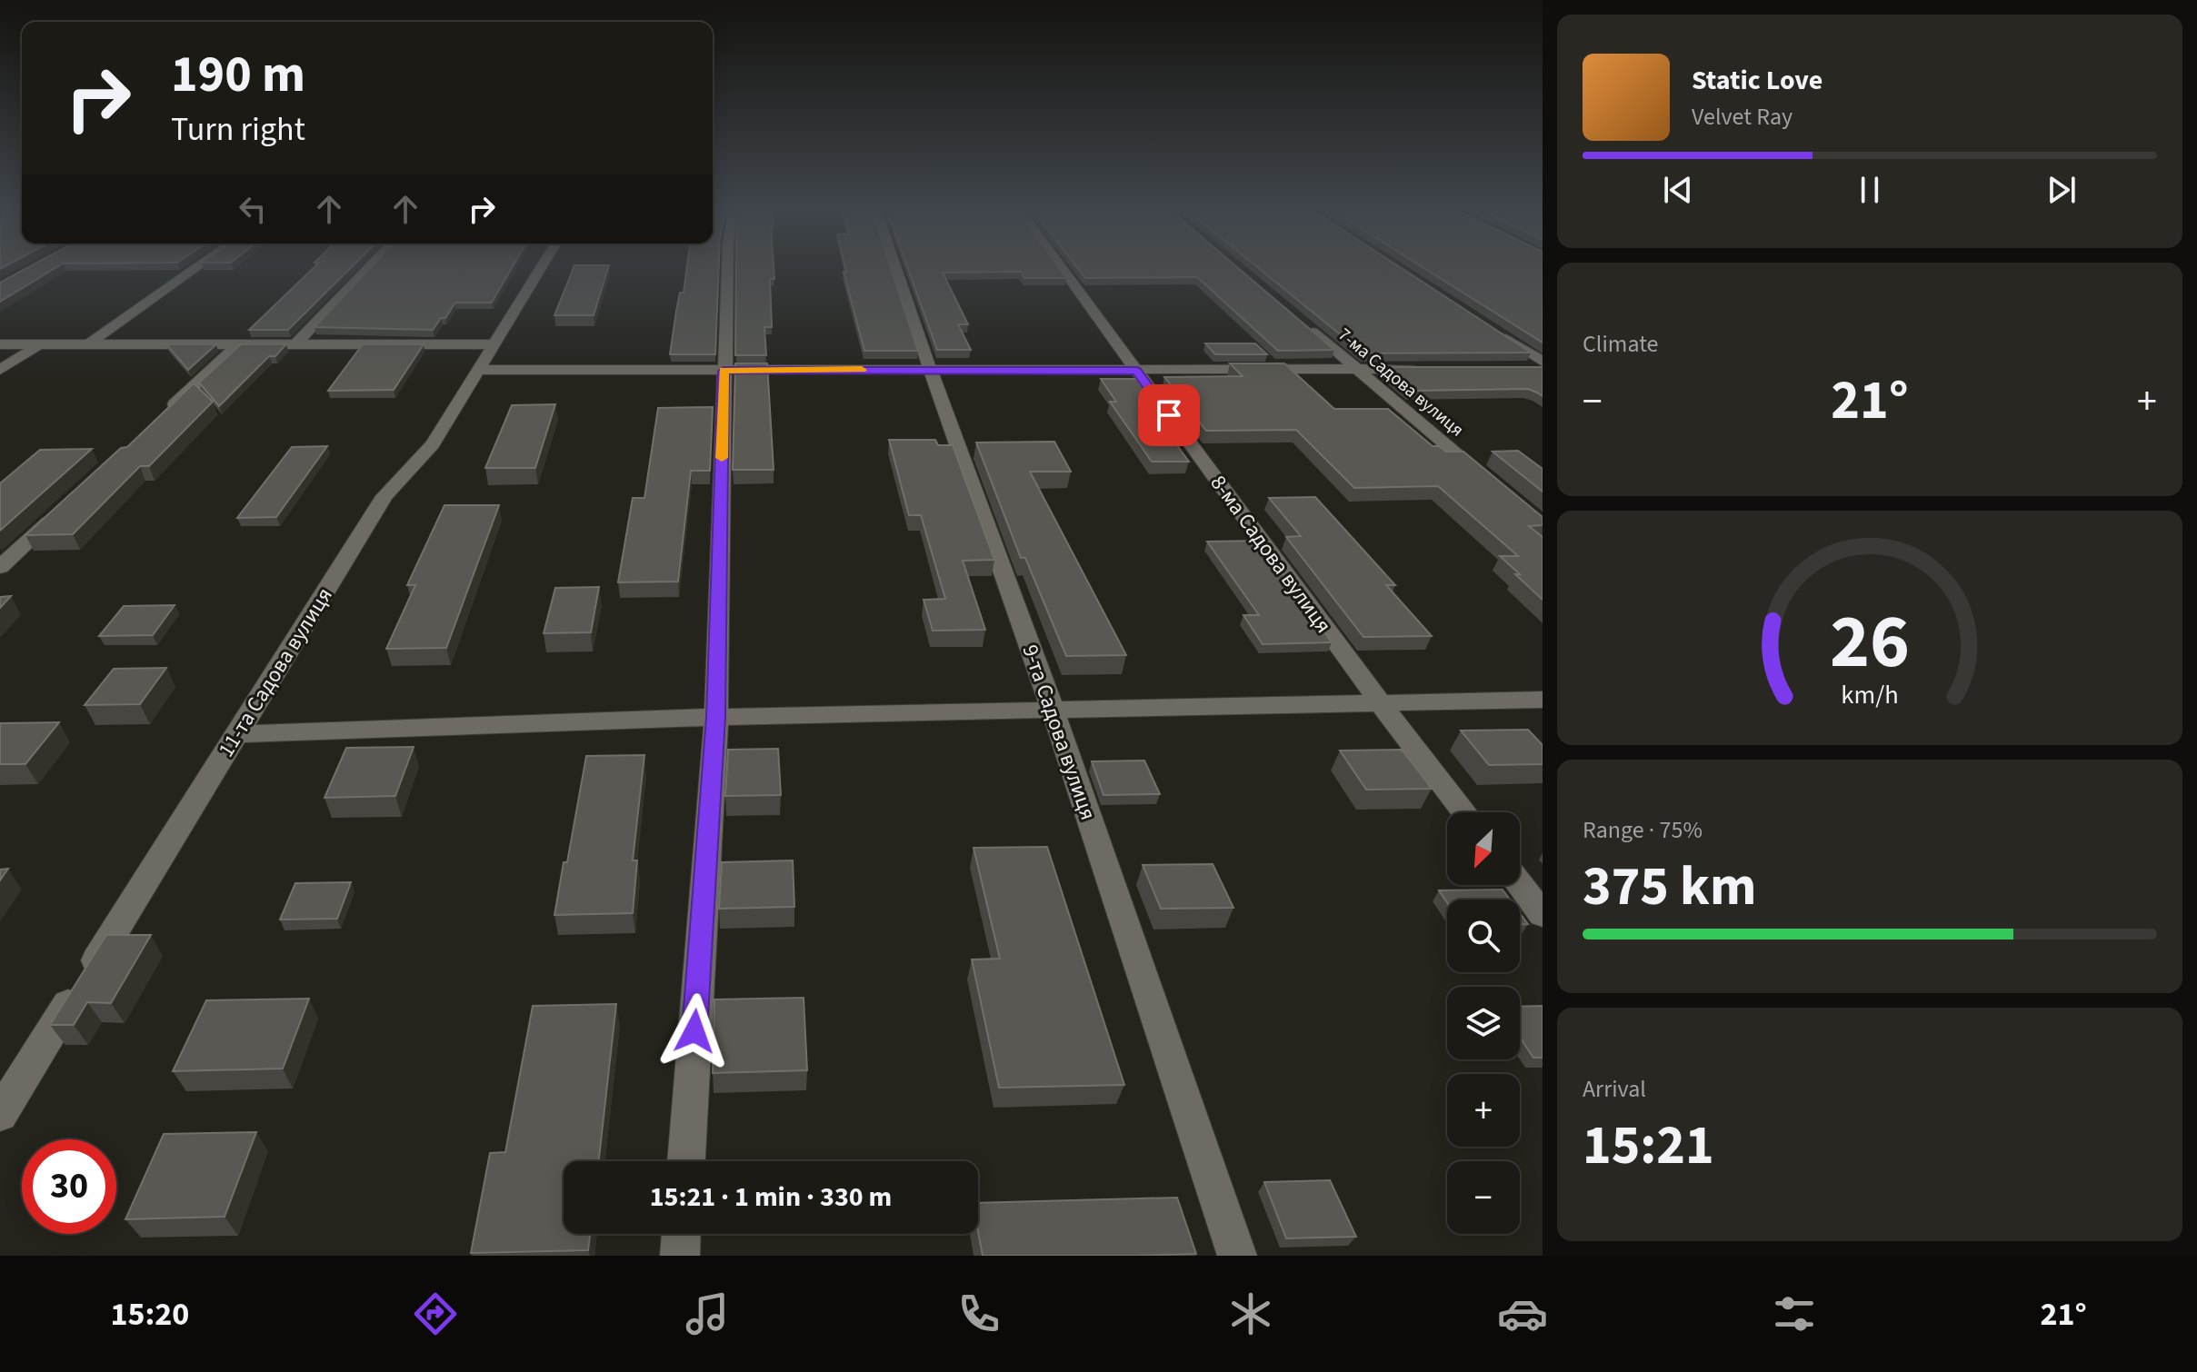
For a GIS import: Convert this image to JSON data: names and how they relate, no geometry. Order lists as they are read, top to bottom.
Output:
{
  "streets": {
    "street": [
      "7-ма Садова вулиця",
      "8-ма Садова вулиця",
      "11-та Садова вулиця",
      "9-та Садова вулиця"
    ]
  },
  "north": "bottom left",
  "page": {
    "turn": ["190 m", "Turn right"],
    "song": ["Static Love", "Velvet Ray"],
    "tile": [
      "Climate",
      ["Range · 75%", "375 km"],
      ["Arrival", "15:21"]
    ],
    "heat": ["−", "21°", "+"],
    "map_buttons": ["+", "−"],
    "limit": "30",
    "trip": "15:21 · 1 min · 330 m",
    "tabs": ["15:20", "21°"],
    "gauge": ["26", "km/h"]
  }
}
